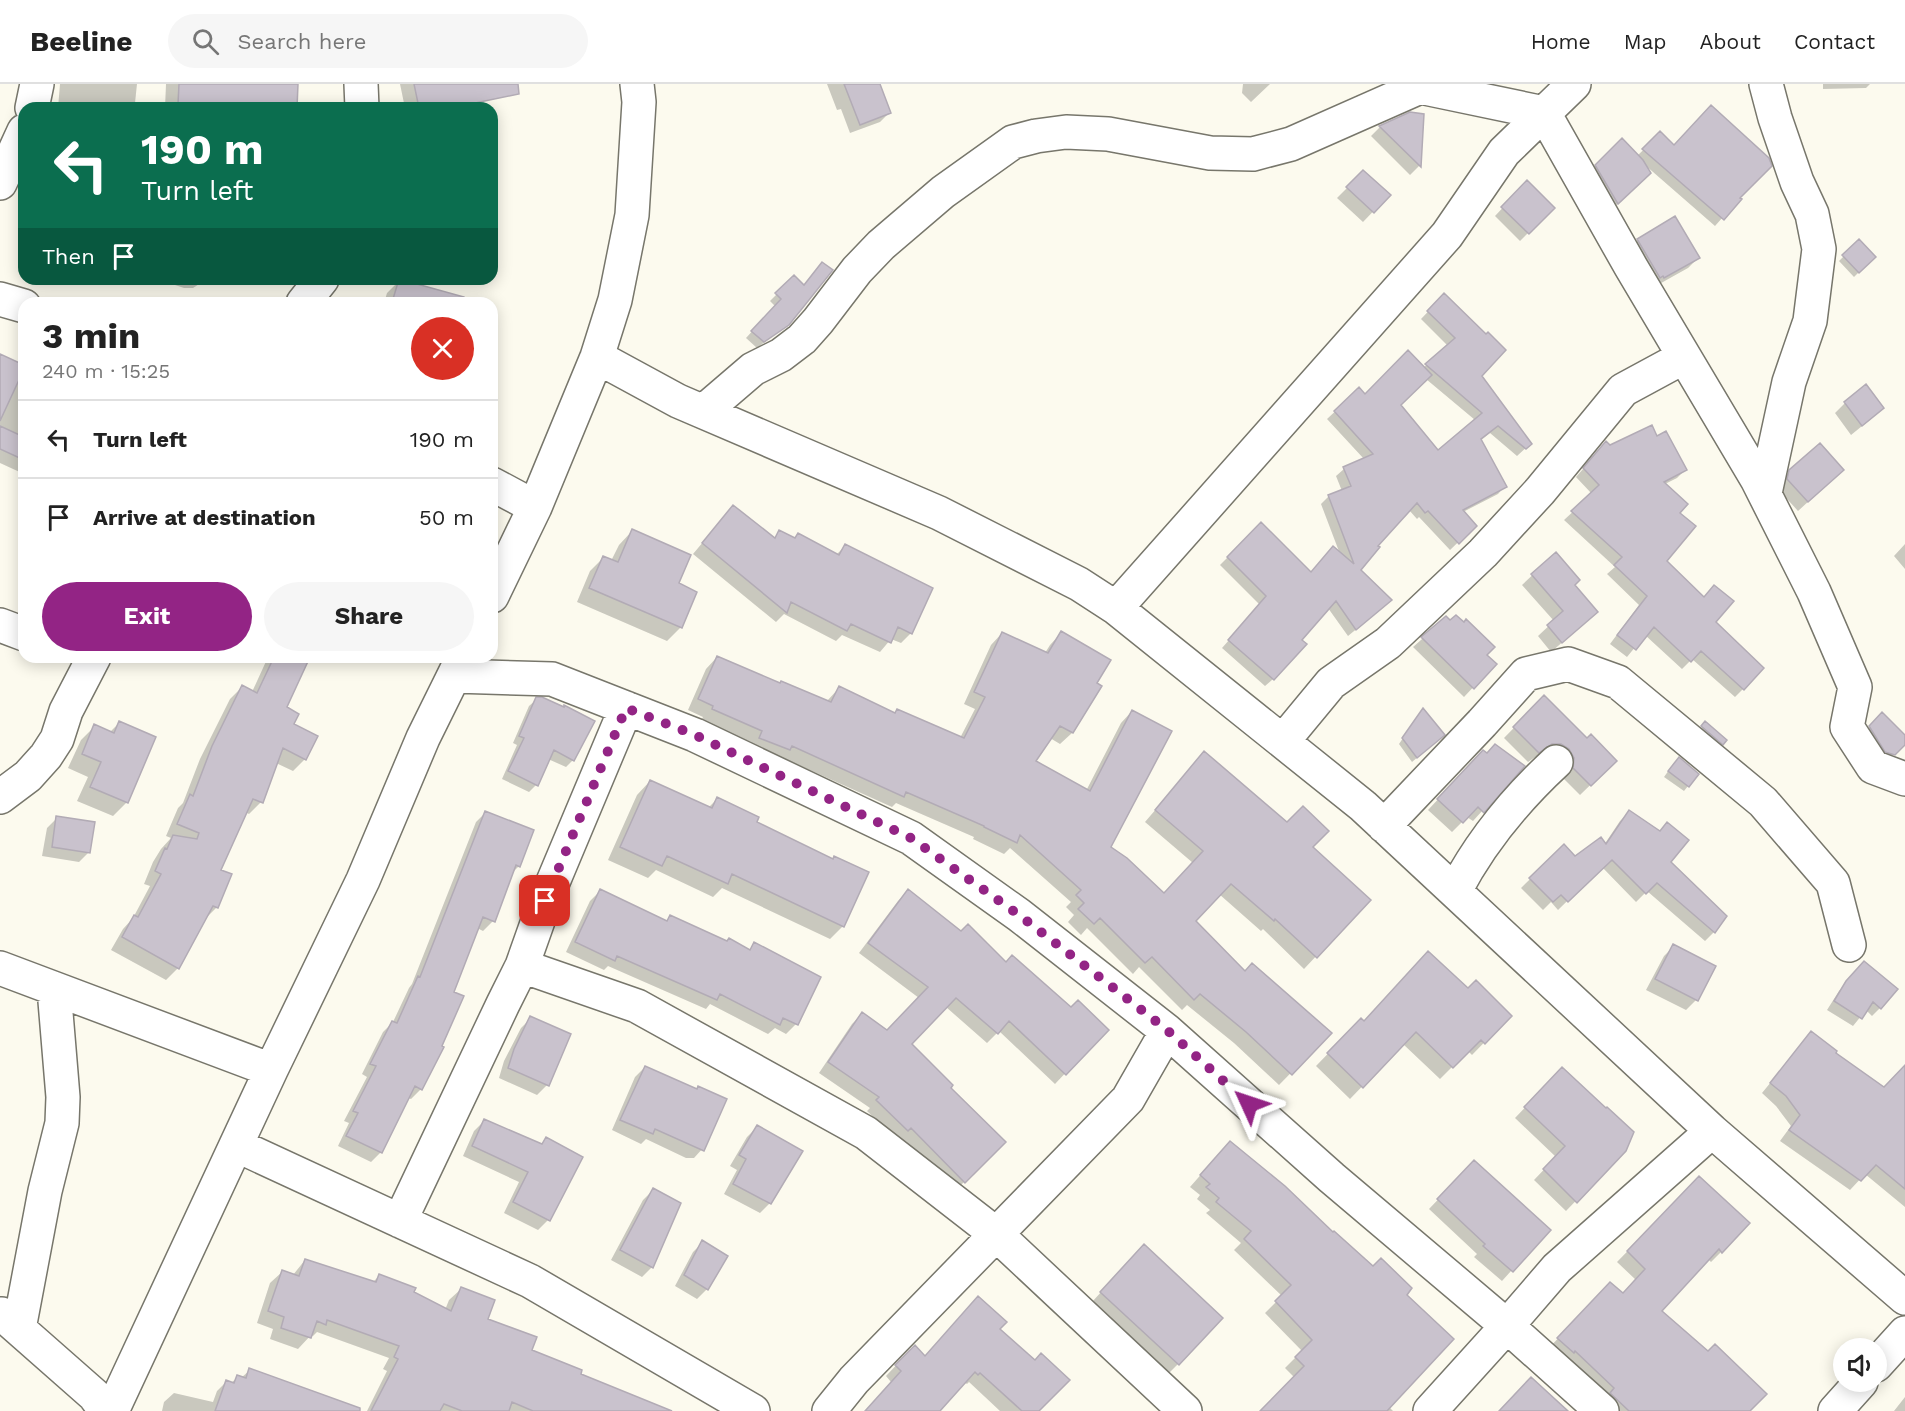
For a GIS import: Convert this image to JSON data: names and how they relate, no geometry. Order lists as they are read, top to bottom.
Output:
{
  "page": {
    "header": "Beeline",
    "search": "Search here",
    "nav": [
      "Home",
      "Map",
      "About",
      "Contact"
    ],
    "turn": ["190 m", "Turn left"],
    "then": "Then",
    "heading": ["3 min", "240 m · 15:25"],
    "list": [
      {
        "name": "Turn left",
        "value": "190 m"
      },
      {
        "name": "Arrive at destination",
        "value": "50 m"
      }
    ],
    "buttons": ["Exit", "Share"]
  }
}
